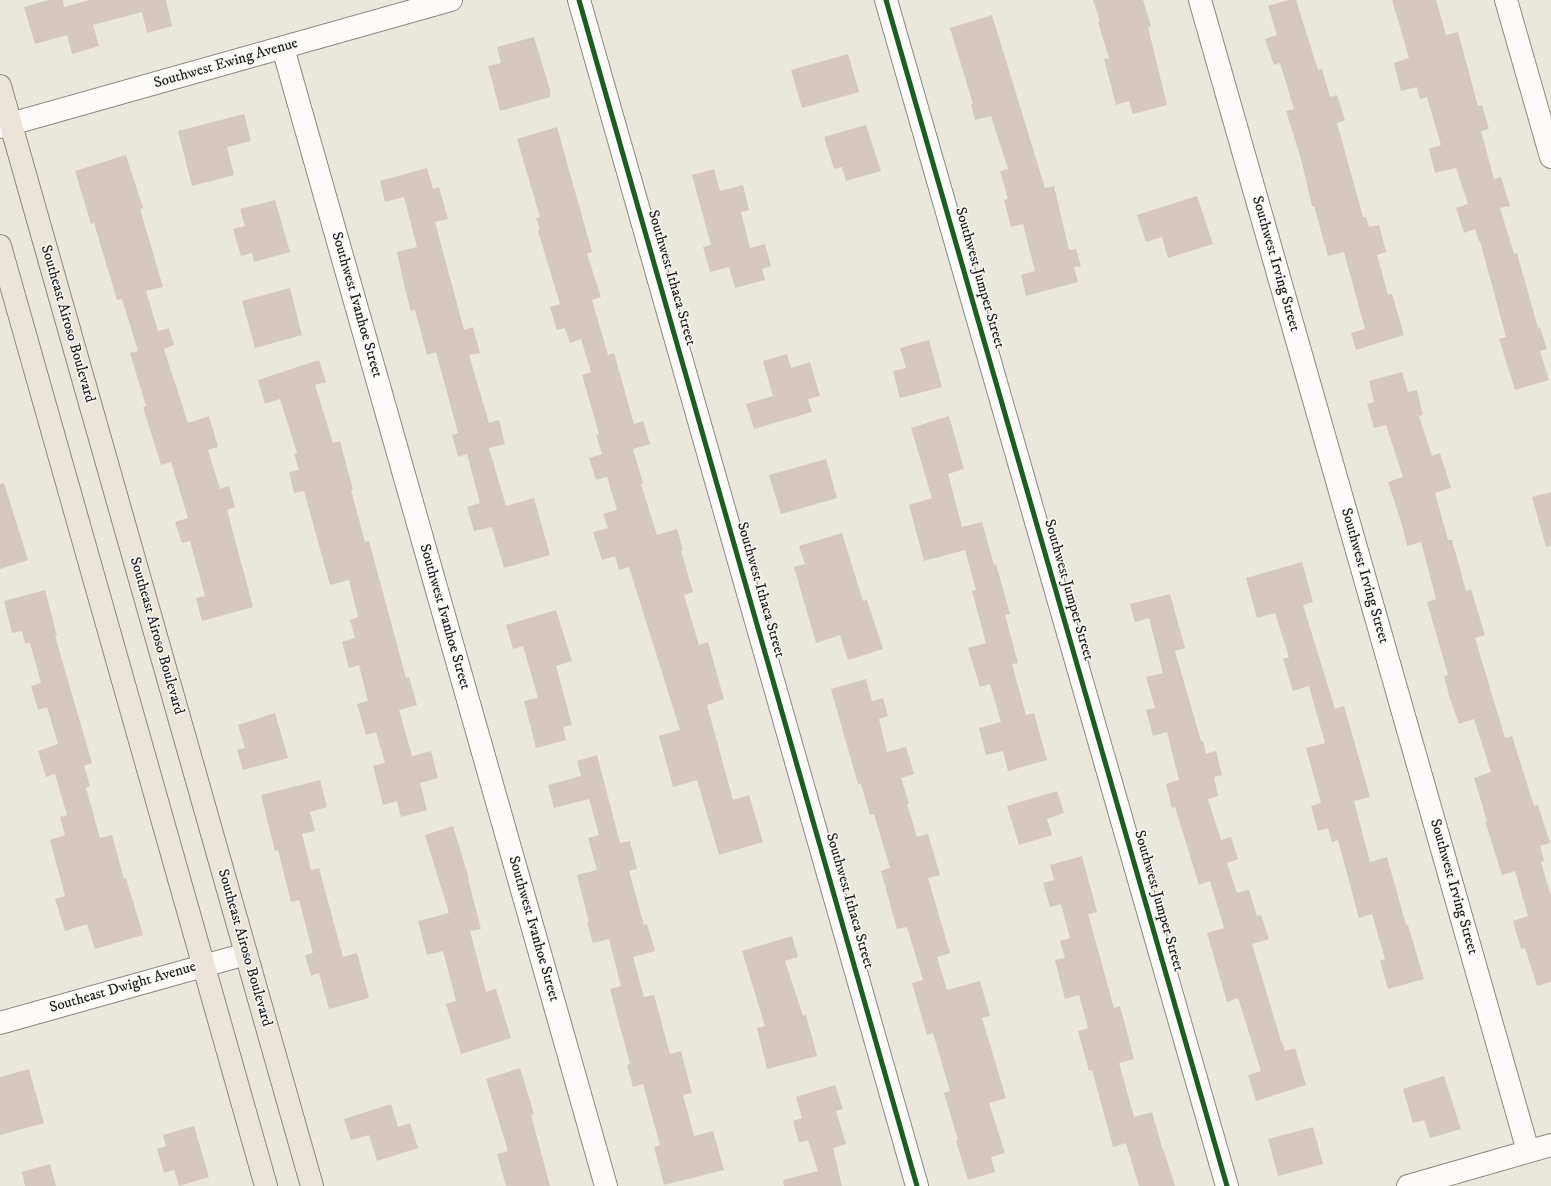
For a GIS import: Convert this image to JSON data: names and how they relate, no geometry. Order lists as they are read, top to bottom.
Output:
{
  "streets": {
    "main road": ["Southeast Airoso Boulevard"],
    "street": [
      "Southwest Ewing Avenue",
      "Southwest Irving Street",
      "Southwest Ithaca Street",
      "Southwest Jumper Street",
      "Southwest Ivanhoe Street",
      "Southeast Dwight Avenue"
    ]
  },
  "crossings": [
    ["Southwest Ewing Avenue", "Southwest Ivanhoe Street"],
    ["Southwest Ewing Avenue", "Southeast Airoso Boulevard"],
    ["Southeast Airoso Boulevard", "Southeast Dwight Avenue"]
  ]
}
